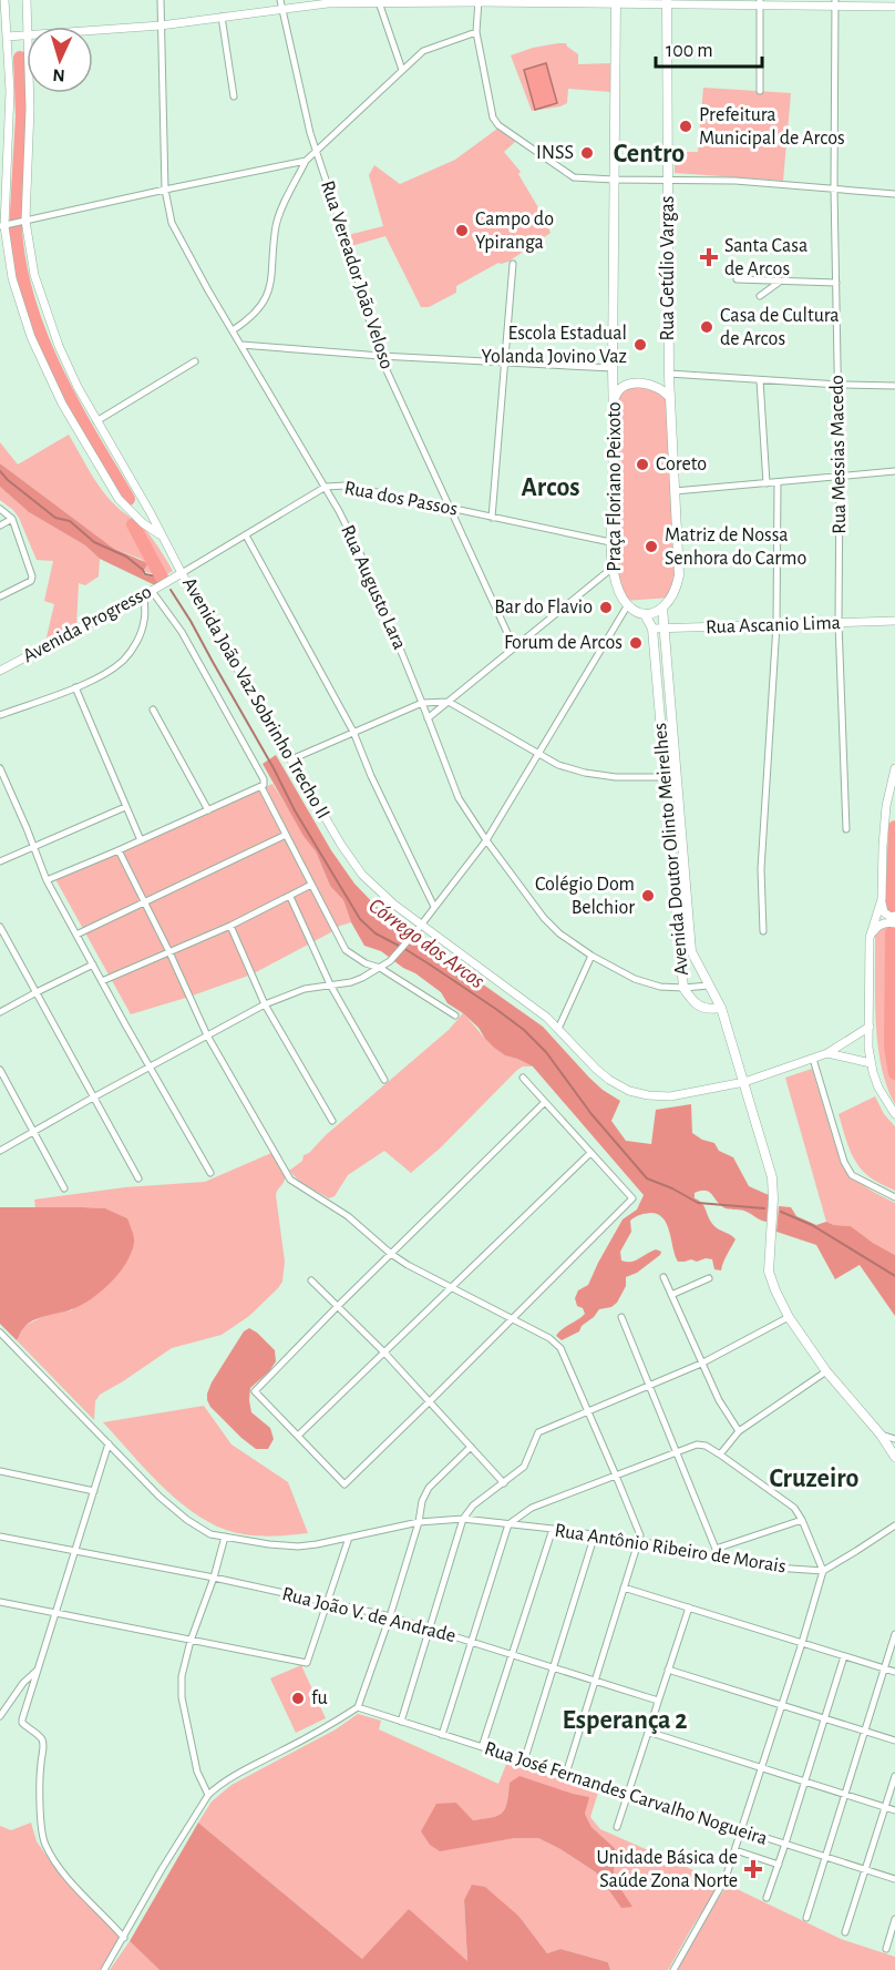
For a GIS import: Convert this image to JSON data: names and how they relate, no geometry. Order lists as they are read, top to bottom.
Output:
{
  "streets": {
    "main road": ["Rua Getúlio Vargas", "Praça Floriano Peixoto", "Avenida Doutor Olinto Meirelhes"],
    "street": [
      "Rua Vereador João Veloso",
      "Rua Messias Macedo",
      "Rua dos Passos",
      "Rua Augusto Lara",
      "Avenida Progresso",
      "Rua Ascanio Lima",
      "Avenida João Vaz Sobrinho Trecho II",
      "Rua Antônio Ribeiro de Morais",
      "Rua João V. de Andrade",
      "Rua José Fernandes Carvalho Nogueira"
    ]
  },
  "crossings": [
    ["Rua Vereador João Veloso", "Rua dos Passos"],
    ["Rua Messias Macedo", "Rua Ascanio Lima"],
    ["Praça Floriano Peixoto", "Rua dos Passos"],
    ["Rua dos Passos", "Rua Augusto Lara"],
    ["Rua dos Passos", "Avenida Progresso"],
    ["Rua dos Passos", "Avenida João Vaz Sobrinho Trecho II"],
    ["Rua Augusto Lara", "Avenida Doutor Olinto Meirelhes"],
    ["Rua Ascanio Lima", "Avenida Doutor Olinto Meirelhes"]
  ],
  "districts": [
    "Centro",
    "Arcos",
    "Cruzeiro",
    "Esperança 2"
  ],
  "water": ["Córrego dos Arcos"],
  "places": {
    "other": [
      "Prefeitura Municipal de Arcos",
      "INSS",
      "Campo do Ypiranga",
      "Casa de Cultura de Arcos",
      "Escola Estadual Yolanda Jovino Vaz",
      "Coreto",
      "Matriz de Nossa Senhora do Carmo",
      "Bar do Flavio",
      "Forum de Arcos",
      "Colégio Dom Belchior",
      "fu"
    ],
    "health": ["Santa Casa de Arcos", "Unidade Básica de Saúde Zona Norte"]
  },
  "scale_bar": "100 m",
  "north": "bottom"
}
